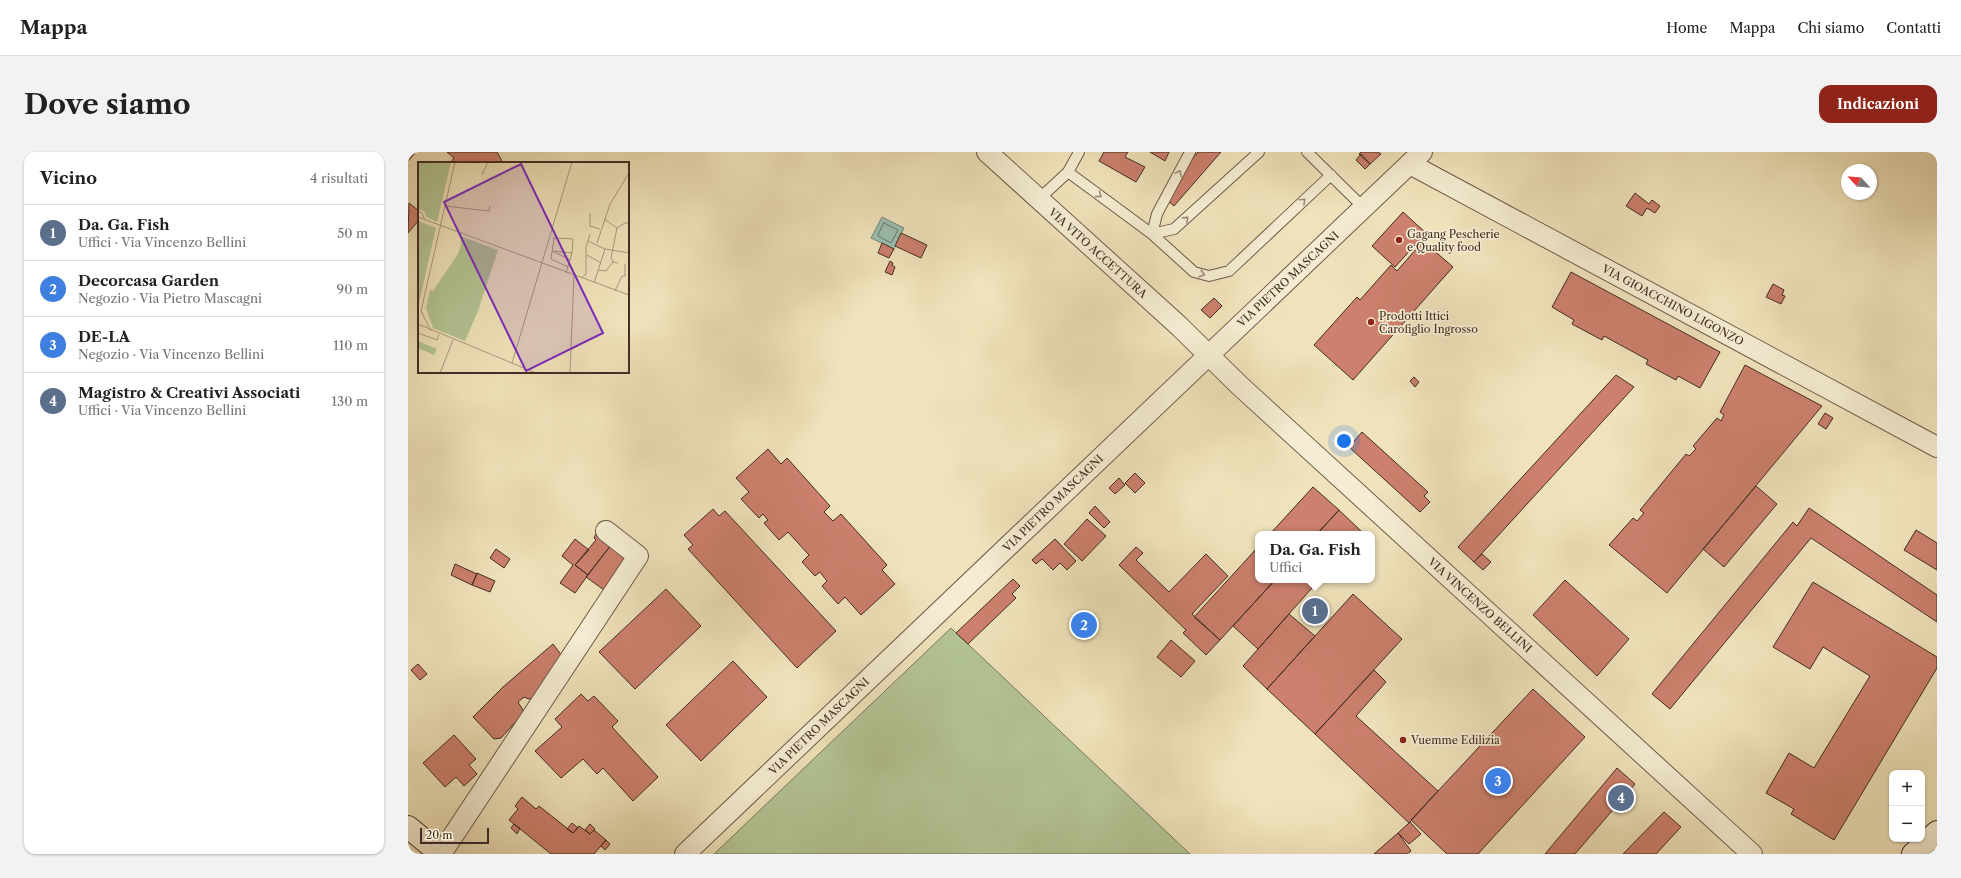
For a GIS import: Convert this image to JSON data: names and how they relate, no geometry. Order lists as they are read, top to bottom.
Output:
{
  "streets": {
    "street": [
      "VIA VITO ACCETTURA",
      "VIA PIETRO MASCAGNI",
      "VIA GIOACCHINO LIGONZO",
      "VIA VINCENZO BELLINI"
    ]
  },
  "crossings": [
    ["VIA VITO ACCETTURA", "VIA PIETRO MASCAGNI"],
    ["VIA VITO ACCETTURA", "VIA VINCENZO BELLINI"],
    ["VIA PIETRO MASCAGNI", "VIA GIOACCHINO LIGONZO"],
    ["VIA PIETRO MASCAGNI", "VIA VINCENZO BELLINI"]
  ],
  "places": ["Gagang Pescherie e Quality food", "Prodotti Ittici Carofiglio Ingrosso", "Vuemme Edilizia"],
  "scale_bar": "20 m",
  "north": "top left",
  "page": {
    "header": "Mappa",
    "nav": [
      "Home",
      "Mappa",
      "Chi siamo",
      "Contatti"
    ],
    "buttons": "Indicazioni",
    "title": "Dove siamo",
    "heading": ["Vicino", "4 risultati"],
    "list": [
      {
        "mark": "1",
        "name": "Da. Ga. Fish",
        "note": "Uffici · Via Vincenzo Bellini",
        "value": "50 m"
      },
      {
        "mark": "2",
        "name": "Decorcasa Garden",
        "note": "Negozio · Via Pietro Mascagni",
        "value": "90 m"
      },
      {
        "mark": "3",
        "name": "DE-LA",
        "note": "Negozio · Via Vincenzo Bellini",
        "value": "110 m"
      },
      {
        "mark": "4",
        "name": "Magistro & Creativi Associati",
        "note": "Uffici · Via Vincenzo Bellini",
        "value": "130 m"
      }
    ],
    "popup": ["Da. Ga. Fish", "Uffici"],
    "pins": [
      "1",
      "2",
      "3",
      "4"
    ],
    "map_buttons": ["+", "−"],
    "scale": "20 m"
  }
}
